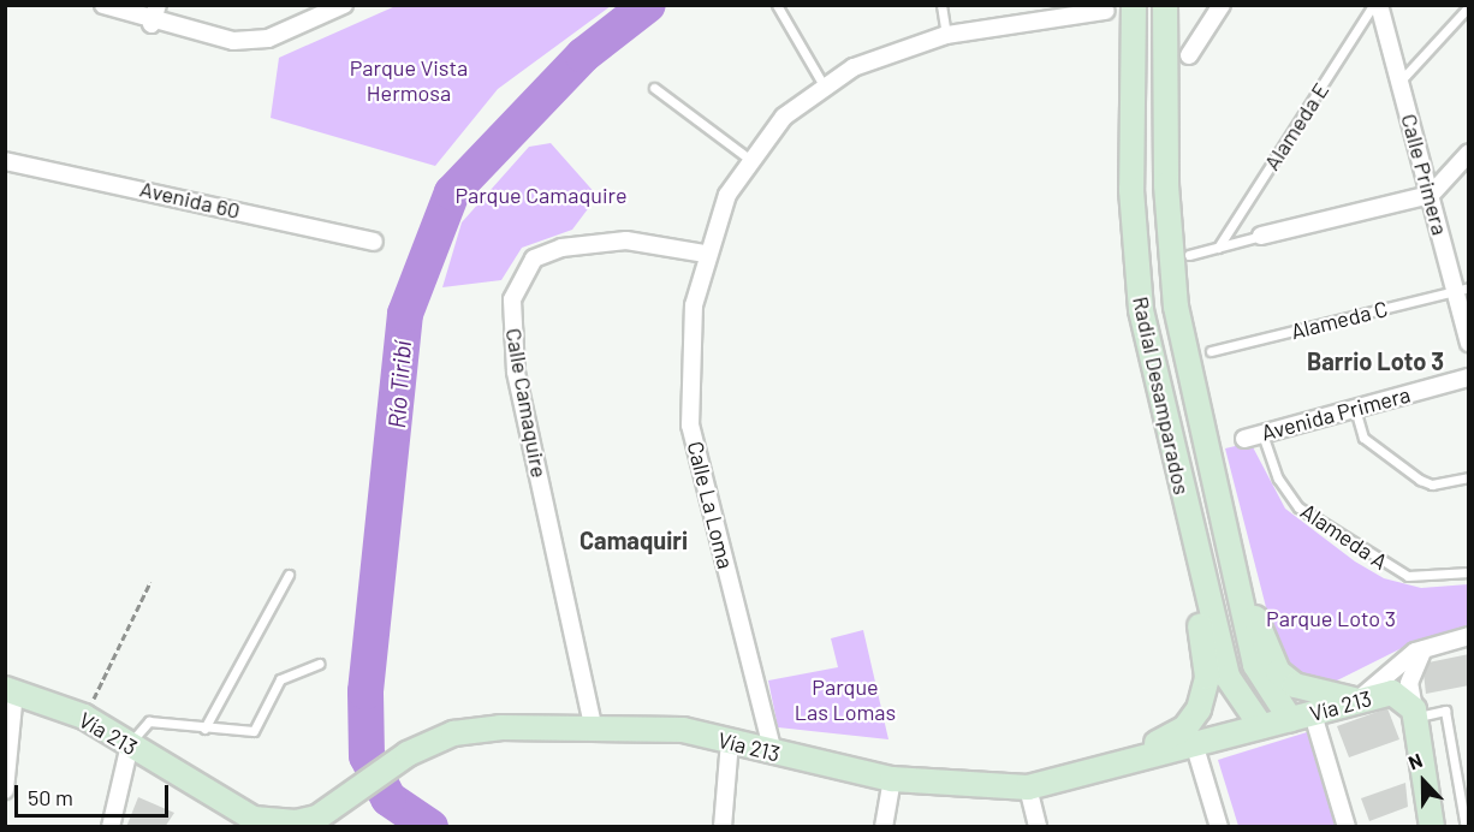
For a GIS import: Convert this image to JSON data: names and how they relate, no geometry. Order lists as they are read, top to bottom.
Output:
{
  "streets": {
    "main road": ["Radial Desamparados", "Vía 213"],
    "street": [
      "Calle Primera",
      "Avenida 60",
      "Calle Camaquire",
      "Avenida Primera",
      "Calle La Loma"
    ],
    "lane": ["Alameda E", "Alameda C", "Alameda A"]
  },
  "crossings": [
    ["Calle Primera", "Alameda C"],
    ["Radial Desamparados", "Vía 213"],
    ["Calle Camaquire", "Calle La Loma"],
    ["Calle Camaquire", "Vía 213"],
    ["Avenida Primera", "Alameda A"],
    ["Calle La Loma", "Vía 213"]
  ],
  "districts": ["Barrio Loto 3", "Camaquiri"],
  "water": ["Río Tiribí"],
  "parks": [
    "Parque Vista Hermosa",
    "Parque Camaquire",
    "Parque Loto 3",
    "Parque Las Lomas"
  ],
  "scale_bar": "50 m",
  "north": "top"
}
